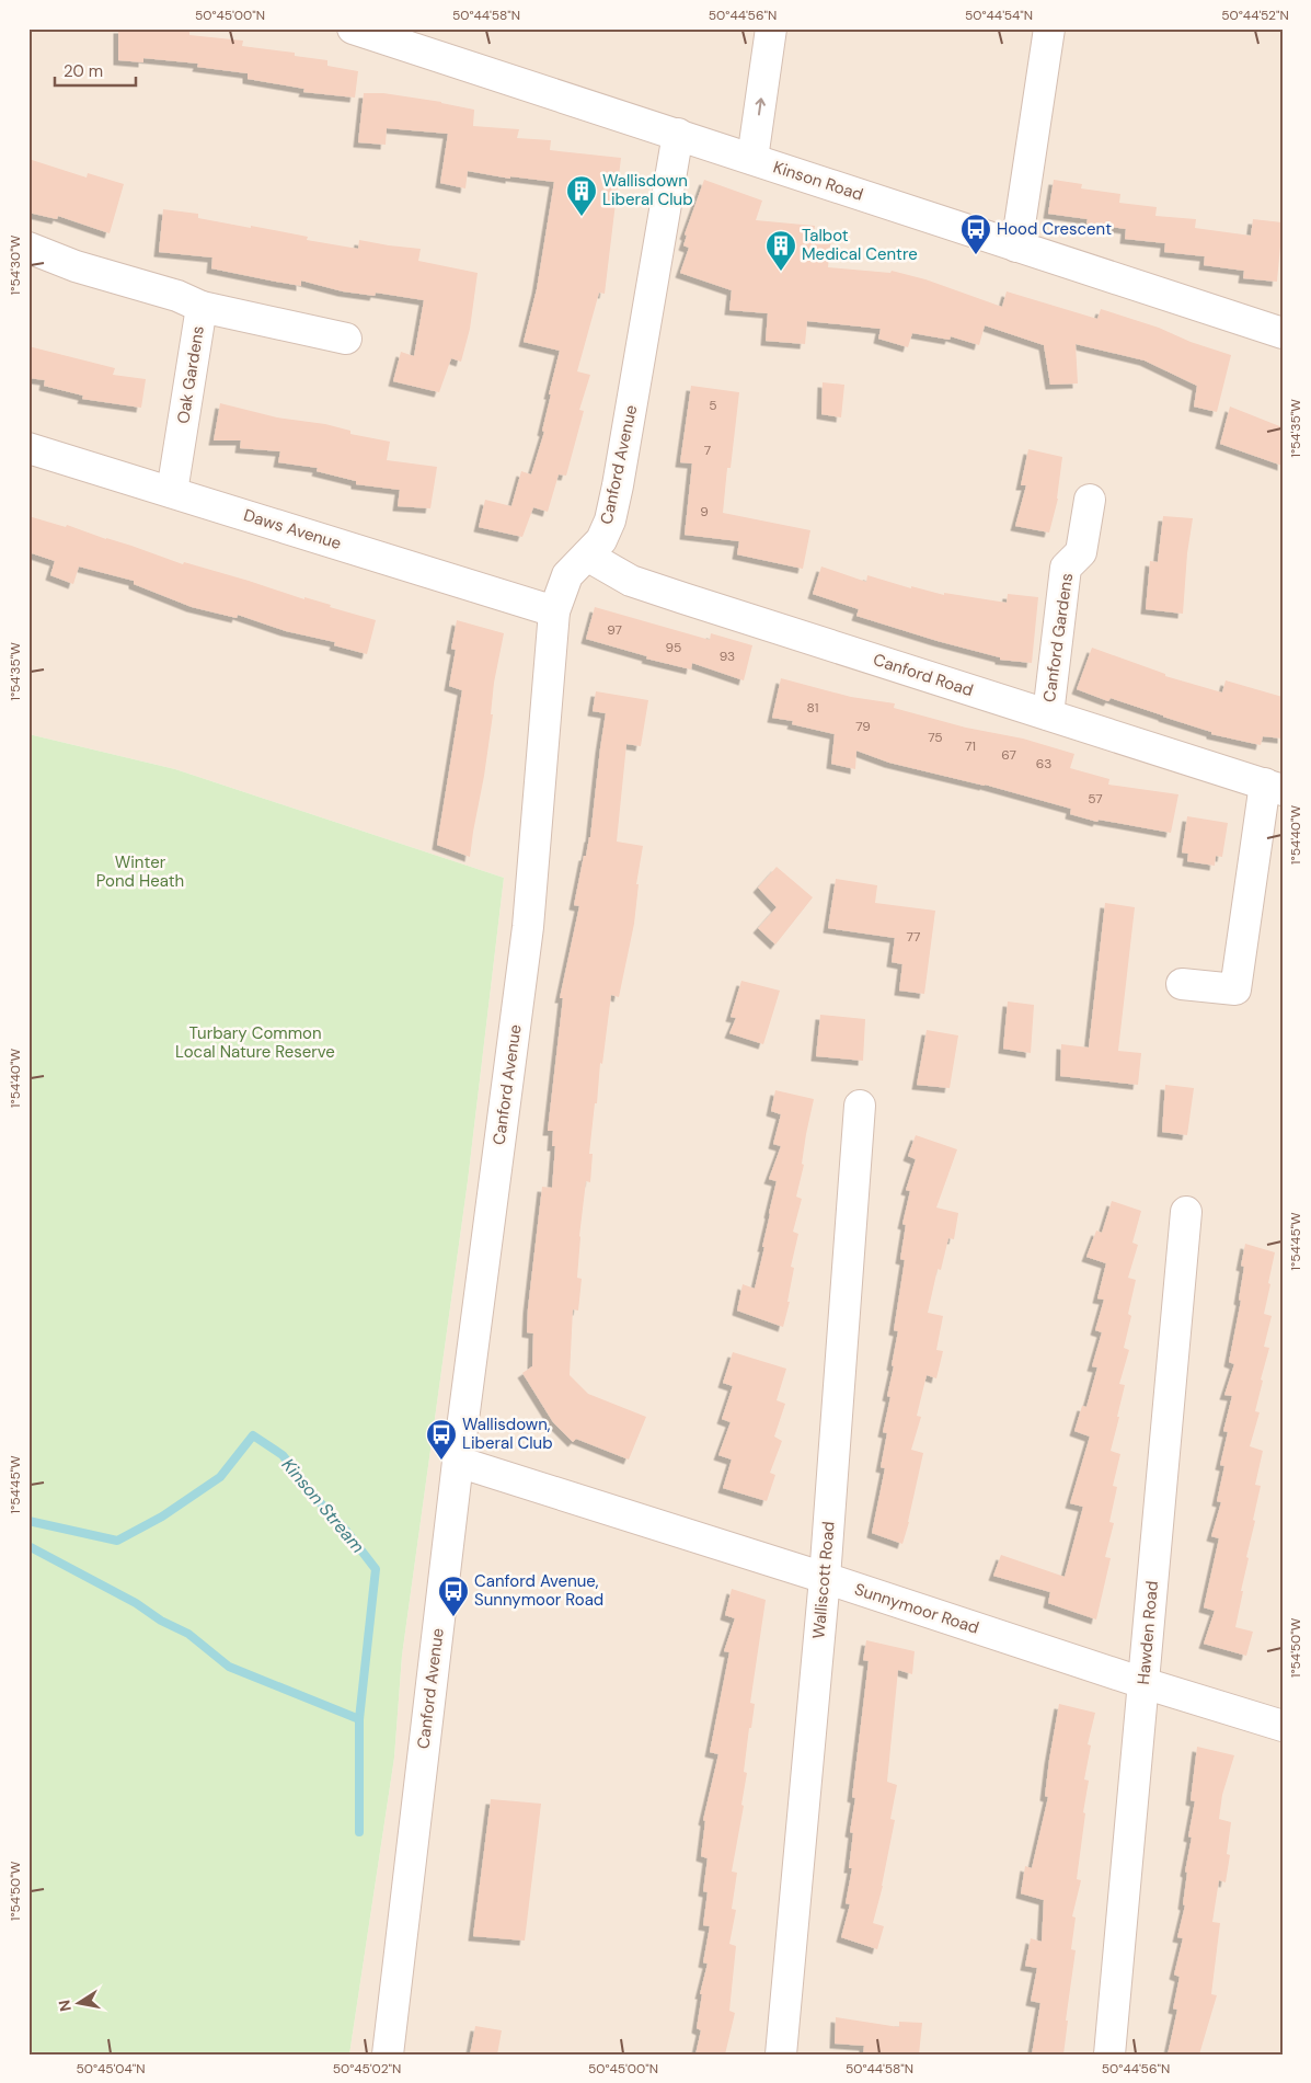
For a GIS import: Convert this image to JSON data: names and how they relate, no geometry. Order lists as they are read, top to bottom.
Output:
{
  "streets": {
    "street": [
      "Kinson Road",
      "Oak Gardens",
      "Canford Avenue",
      "Daws Avenue",
      "Canford Gardens",
      "Canford Road",
      "Walliscott Road",
      "Sunnymoor Road",
      "Hawden Road"
    ]
  },
  "crossings": [
    ["Kinson Road", "Canford Avenue"],
    ["Oak Gardens", "Daws Avenue"],
    ["Canford Avenue", "Daws Avenue"],
    ["Canford Avenue", "Canford Road"],
    ["Canford Avenue", "Sunnymoor Road"],
    ["Canford Gardens", "Canford Road"],
    ["Walliscott Road", "Sunnymoor Road"],
    ["Sunnymoor Road", "Hawden Road"]
  ],
  "water": ["Kinson Stream"],
  "parks": ["Winter Pond Heath", "Turbary Common Local Nature Reserve"],
  "places": {
    "building": ["Wallisdown Liberal Club", "Talbot Medical Centre"],
    "bus stop": ["Hood Crescent", "Wallisdown, Liberal Club", "Canford Avenue, Sunnymoor Road"]
  },
  "house_numbers": [
    "5",
    "7",
    "9",
    "97",
    "95",
    "93",
    "81",
    "79",
    "75",
    "71",
    "67",
    "63",
    "57",
    "77"
  ],
  "scale_bar": "20 m",
  "north": "left",
  "coordinates": [
    "50°45'00\"N",
    "50°44'58\"N",
    "50°44'56\"N",
    "50°44'54\"N",
    "50°44'52\"N",
    "1°54'30\"W",
    "1°54'35\"W",
    "1°54'40\"W",
    "1°54'45\"W",
    "1°54'50\"W",
    "50°45'04\"N",
    "50°45'02\"N"
  ]
}
